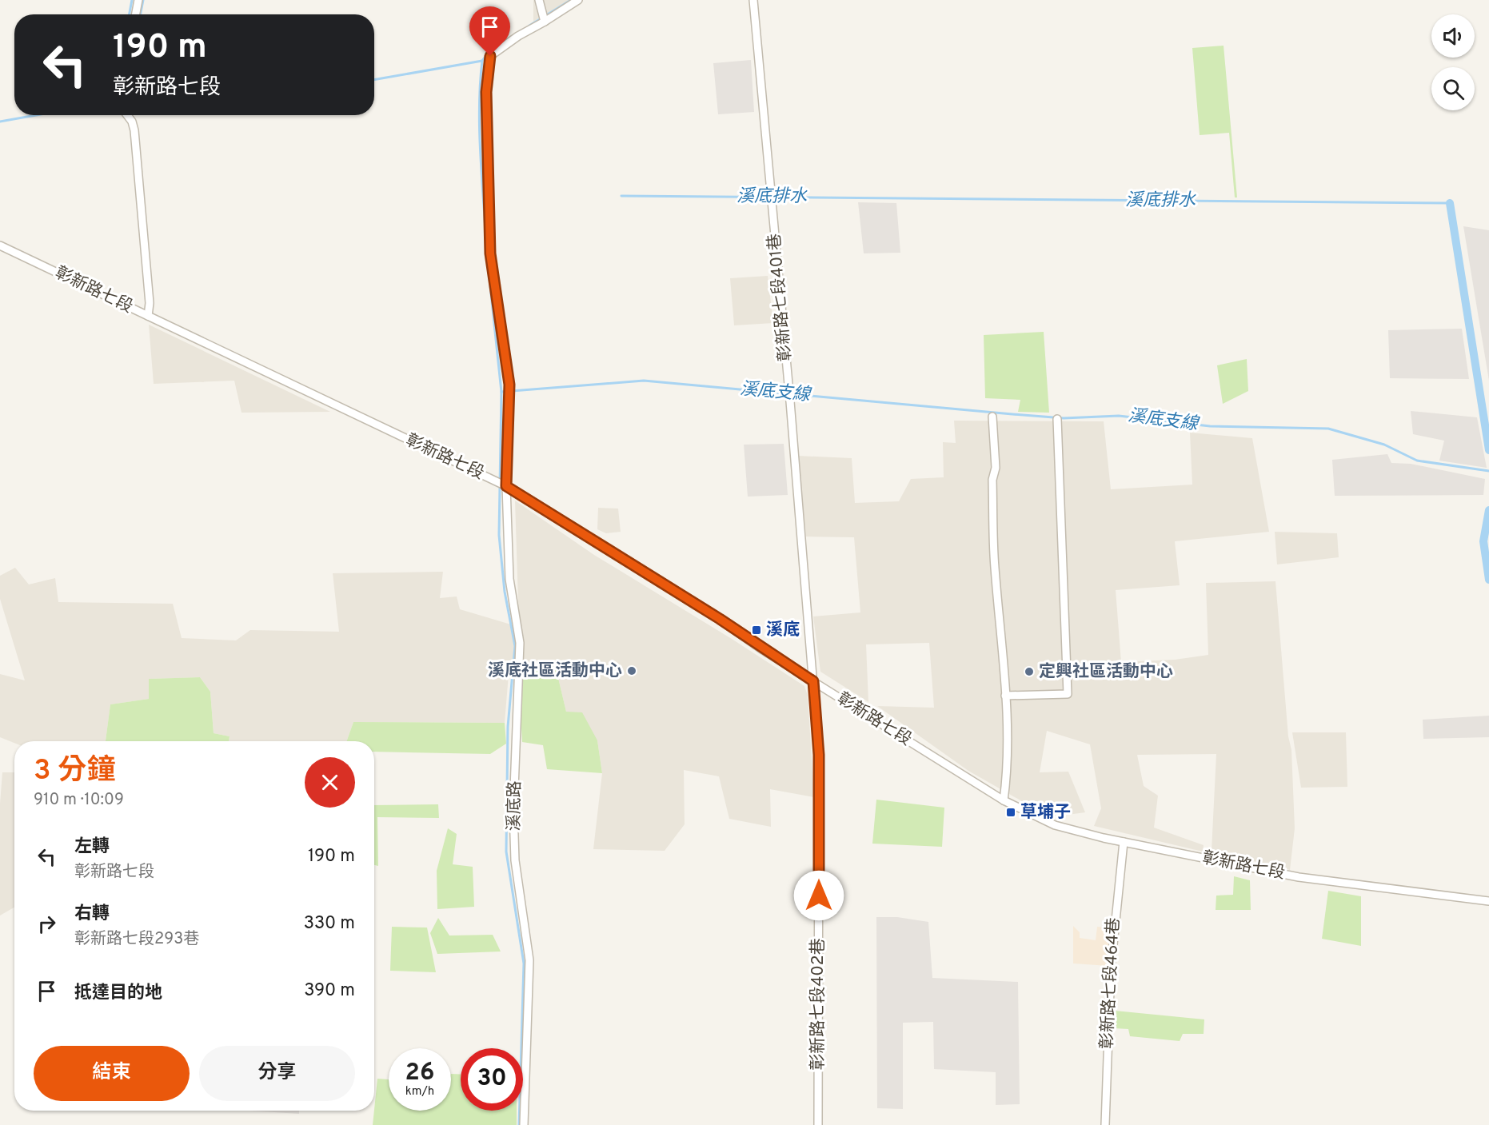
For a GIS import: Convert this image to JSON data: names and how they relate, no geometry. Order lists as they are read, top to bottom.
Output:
{
  "streets": {
    "street": [
      "彰新路七段",
      "彰新路七段401巷",
      "溪底路",
      "彰新路七段464巷",
      "彰新路七段402巷"
    ]
  },
  "crossings": [
    ["彰新路七段", "彰新路七段401巷"],
    ["彰新路七段", "溪底路"],
    ["彰新路七段", "彰新路七段464巷"],
    ["彰新路七段", "彰新路七段402巷"],
    ["彰新路七段401巷", "彰新路七段402巷"]
  ],
  "water": ["溪底排水", "溪底支線"],
  "places": {
    "transit": ["溪底", "草埔子"],
    "other": ["溪底社區活動中心", "定興社區活動中心"]
  },
  "page": {
    "turn": ["190 m", "彰新路七段"],
    "heading": ["3 分鐘", "910 m · 10:09"],
    "list": [
      {
        "name": "左轉",
        "note": "彰新路七段",
        "value": "190 m"
      },
      {
        "name": "右轉",
        "note": "彰新路七段293巷",
        "value": "330 m"
      },
      {
        "name": "抵達目的地",
        "value": "390 m"
      }
    ],
    "buttons": ["結束", "分享"],
    "speed": "26 km/h",
    "limit": "30"
  }
}
